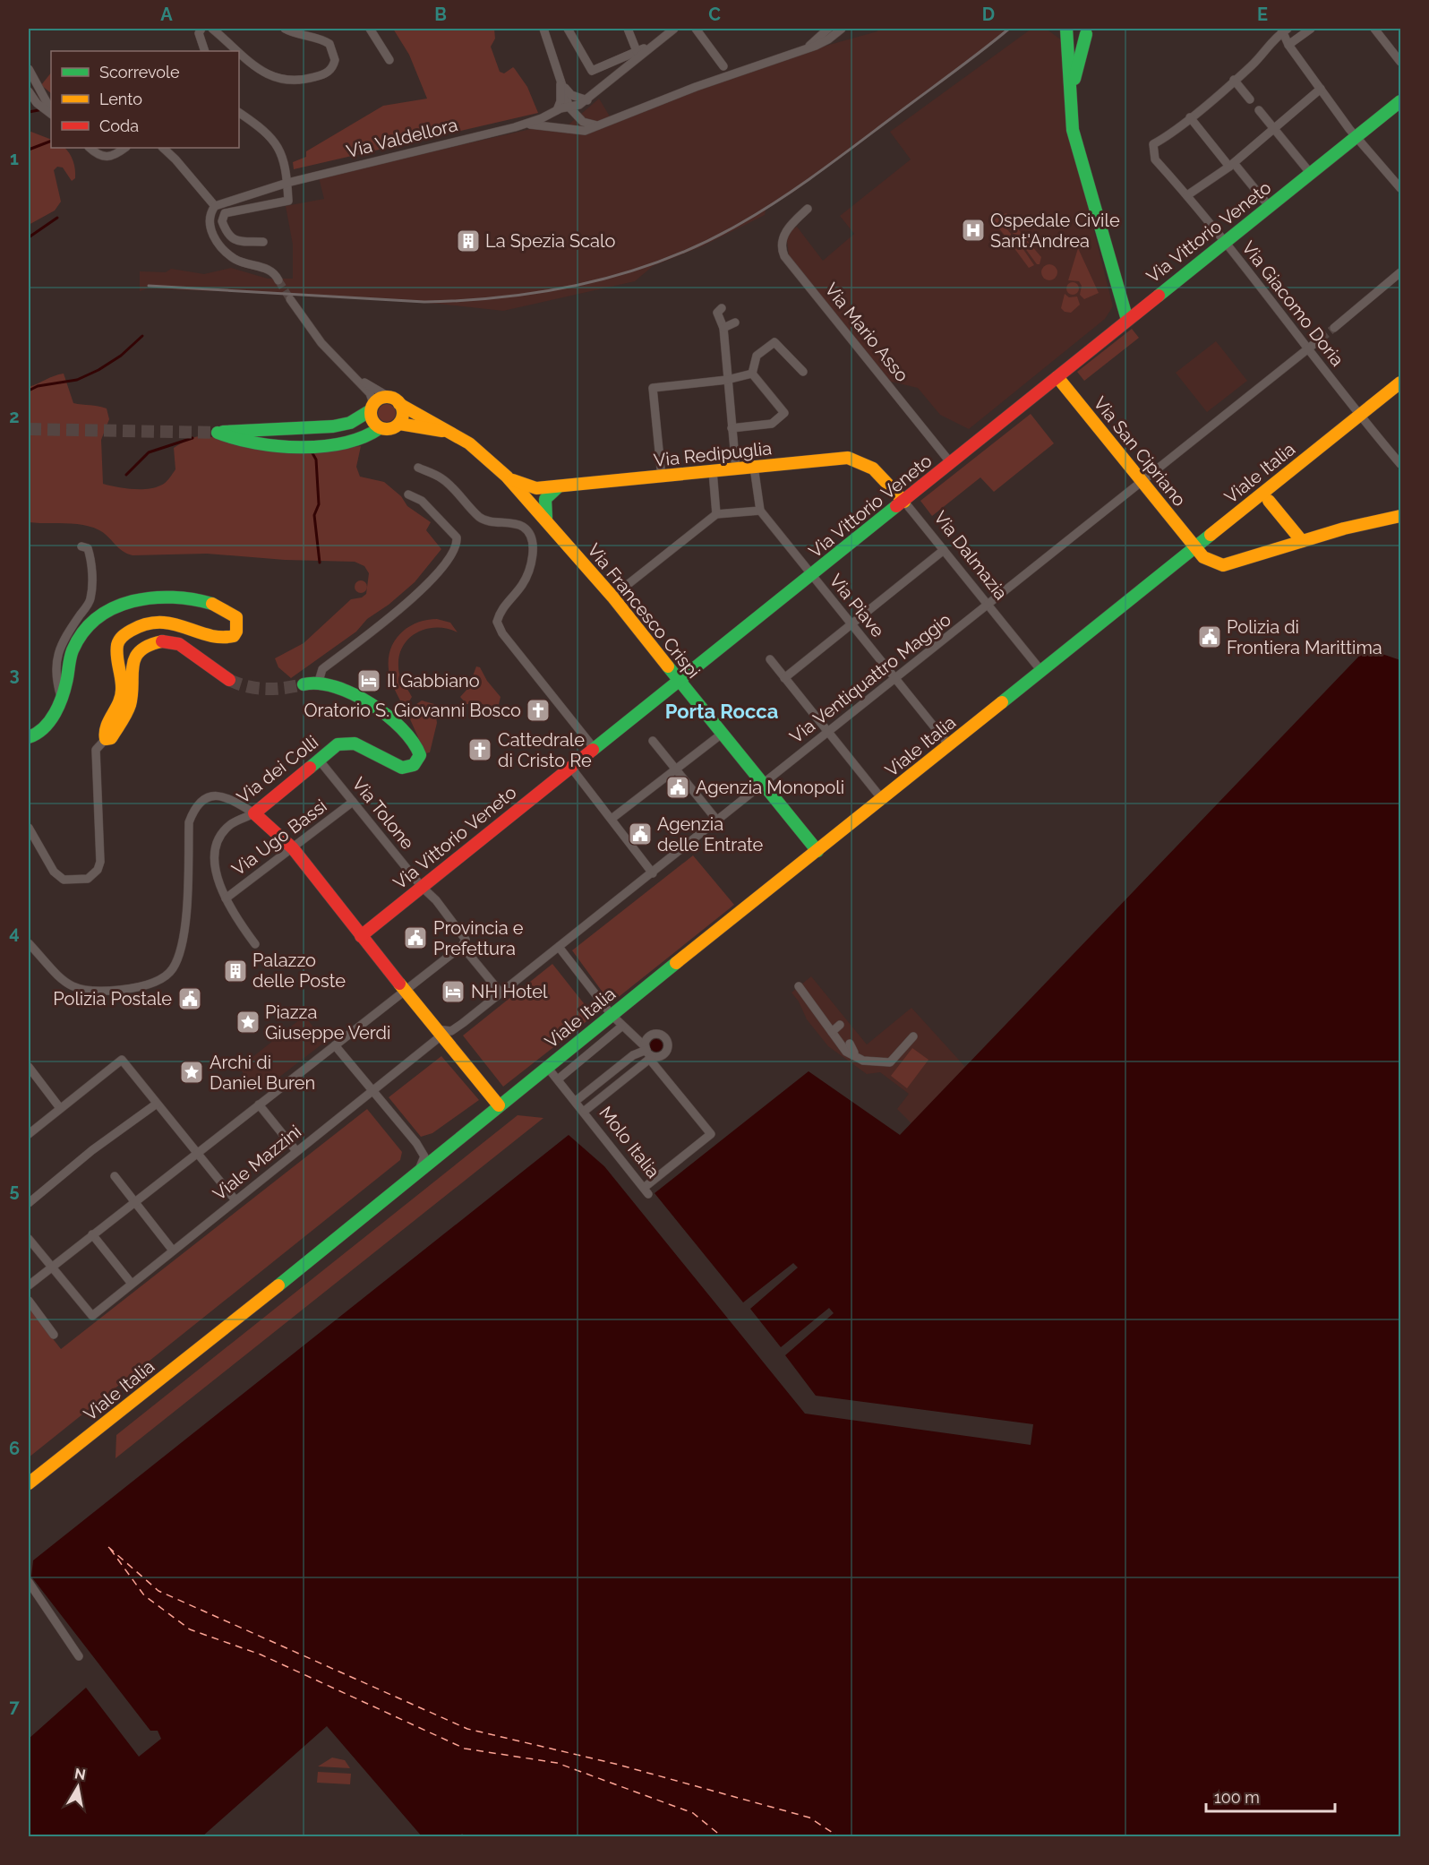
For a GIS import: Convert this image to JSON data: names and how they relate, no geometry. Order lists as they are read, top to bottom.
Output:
{
  "streets": {
    "street": [
      "Via Valdellora",
      "Via Vittorio Veneto",
      "Via Giacomo Doria",
      "Via Mario Asso",
      "Via San Cipriano",
      "Via Redipuglia",
      "Viale Italia",
      "Via Dalmazia",
      "Via Piave",
      "Via Francesco Crispi",
      "Via Ventiquattro Maggio",
      "Via dei Colli",
      "Via Tolone",
      "Via Ugo Bassi",
      "Molo Italia",
      "Viale Mazzini"
    ]
  },
  "crossings": [
    ["Via Vittorio Veneto", "Via Giacomo Doria"],
    ["Via Vittorio Veneto", "Via Mario Asso"],
    ["Via Vittorio Veneto", "Via San Cipriano"],
    ["Via Vittorio Veneto", "Via Dalmazia"],
    ["Via Vittorio Veneto", "Via Piave"],
    ["Via Vittorio Veneto", "Via Francesco Crispi"],
    ["Via Vittorio Veneto", "Via Tolone"],
    ["Via Giacomo Doria", "Viale Italia"],
    ["Via Giacomo Doria", "Via Ventiquattro Maggio"],
    ["Via San Cipriano", "Viale Italia"],
    ["Via San Cipriano", "Via Ventiquattro Maggio"],
    ["Via Redipuglia", "Via Dalmazia"],
    ["Via Redipuglia", "Via Francesco Crispi"],
    ["Viale Italia", "Via Dalmazia"],
    ["Viale Italia", "Via Piave"],
    ["Viale Italia", "Via Francesco Crispi"],
    ["Viale Italia", "Molo Italia"],
    ["Via Dalmazia", "Via Ventiquattro Maggio"],
    ["Via Piave", "Via Ventiquattro Maggio"],
    ["Via Francesco Crispi", "Via Ventiquattro Maggio"],
    ["Via Ventiquattro Maggio", "Via Tolone"],
    ["Via Ventiquattro Maggio", "Viale Mazzini"],
    ["Via dei Colli", "Via Tolone"],
    ["Via dei Colli", "Via Ugo Bassi"],
    ["Via Tolone", "Via Ugo Bassi"]
  ],
  "districts": ["Porta Rocca"],
  "places": {
    "hospital": ["Ospedale Civile Sant'Andrea"],
    "building": ["La Spezia Scalo", "Palazzo delle Poste"],
    "public building": [
      "Polizia di Frontiera Marittima",
      "Agenzia Monopoli",
      "Agenzia delle Entrate",
      "Provincia e Prefettura",
      "Polizia Postale"
    ],
    "hotel": ["Il Gabbiano", "NH Hotel"],
    "church": ["Oratorio S. Giovanni Bosco", "Cattedrale di Cristo Re"],
    "place": ["Piazza Giuseppe Verdi", "Archi di Daniel Buren"]
  },
  "legend": ["Scorrevole", "Lento", "Coda"],
  "scale_bar": "100 m",
  "north": "top",
  "grid": {
    "columns": [
      "A",
      "B",
      "C",
      "D",
      "E"
    ],
    "rows": [
      "1",
      "2",
      "3",
      "4",
      "5",
      "6",
      "7"
    ]
  }
}
